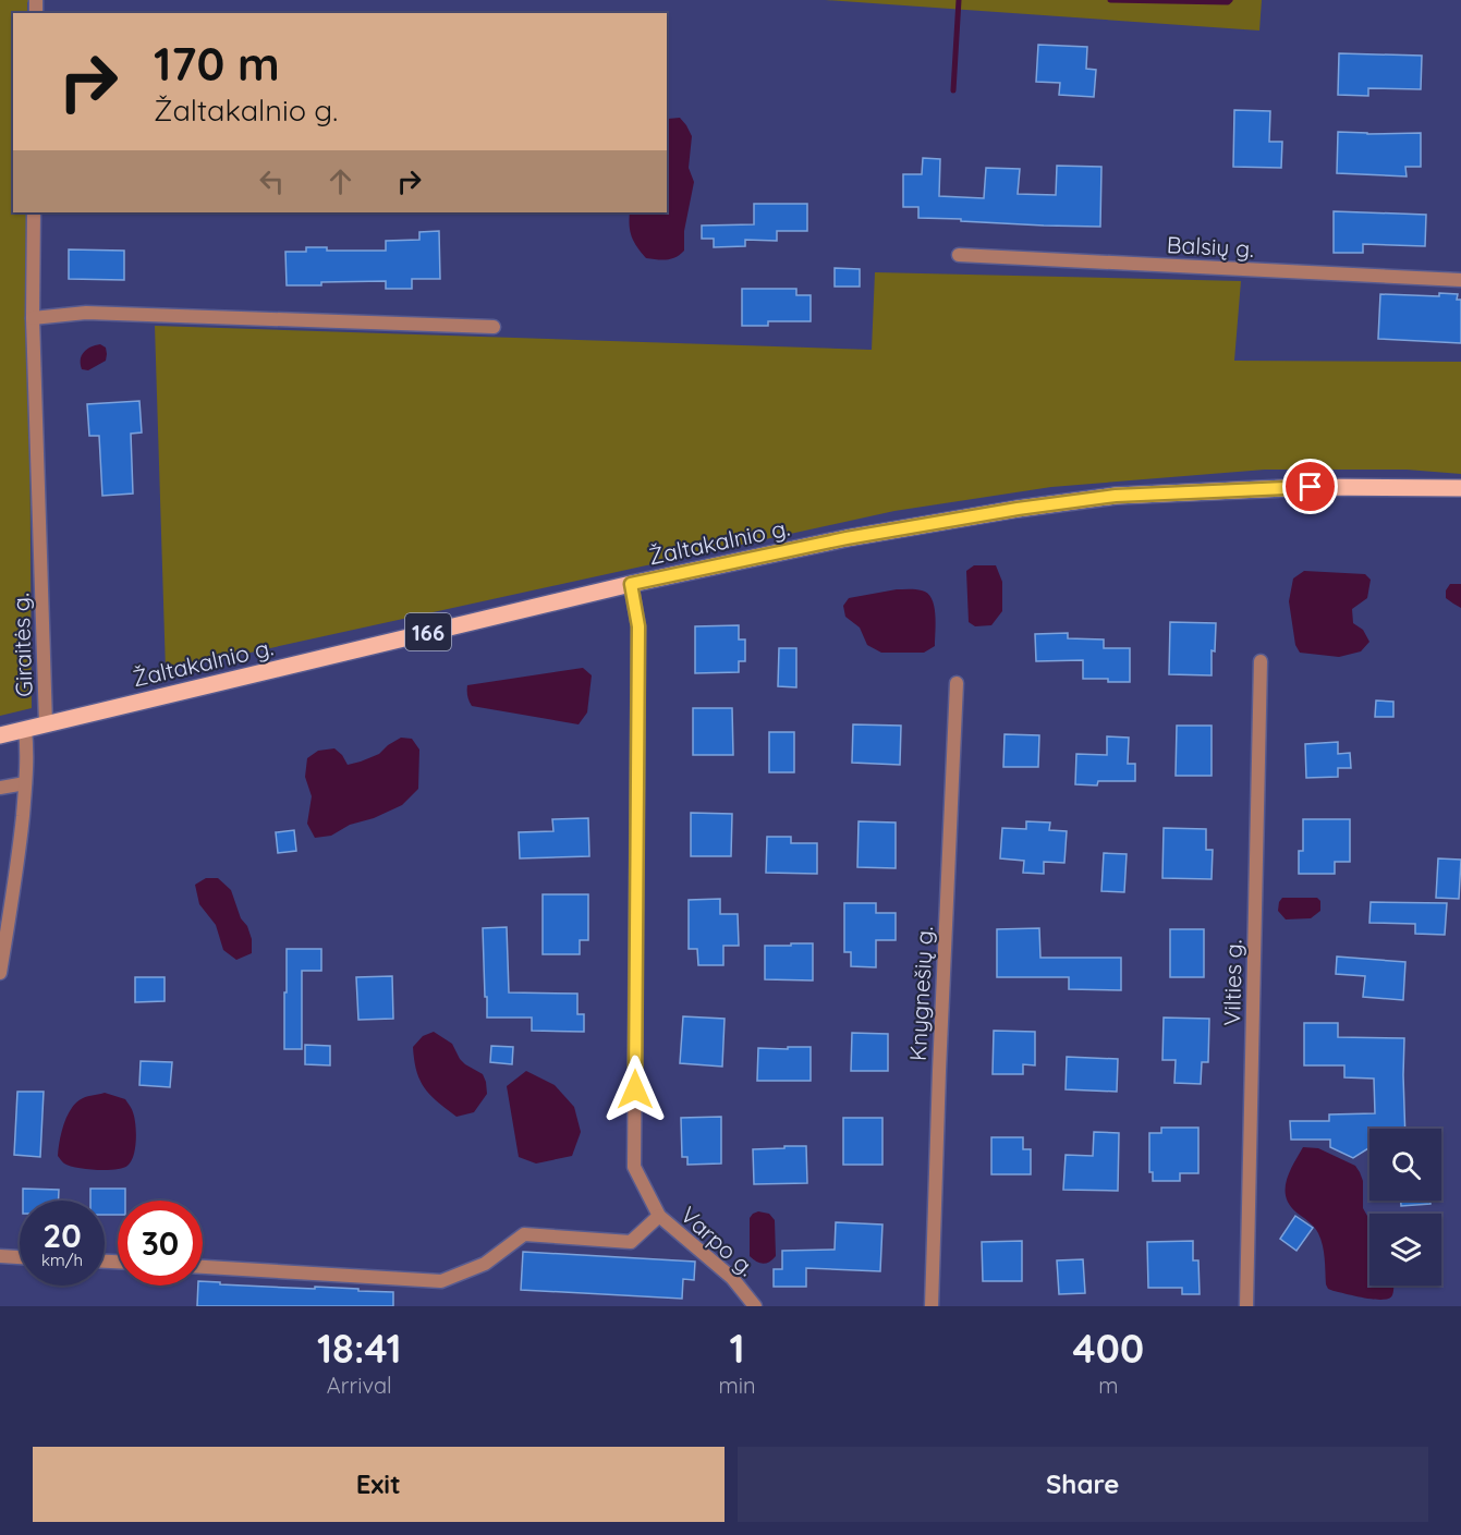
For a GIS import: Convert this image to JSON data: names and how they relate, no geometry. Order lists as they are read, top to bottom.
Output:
{
  "streets": {
    "main road": ["Žaltakalnio g.", "166"],
    "street": [
      "Balsių g.",
      "Giraitės g.",
      "Vilties g.",
      "Knygnešių g.",
      "Varpo g."
    ]
  },
  "crossings": [
    ["Žaltakalnio g.", "Giraitės g."],
    ["Žaltakalnio g.", "Varpo g."]
  ],
  "page": {
    "turn": ["170 m", "Žaltakalnio g."],
    "speed": "20 km/h",
    "limit": "30",
    "eta": [
      "18:41",
      "Arrival",
      "1",
      "min",
      "400",
      "m"
    ],
    "buttons": ["Exit", "Share"]
  }
}
